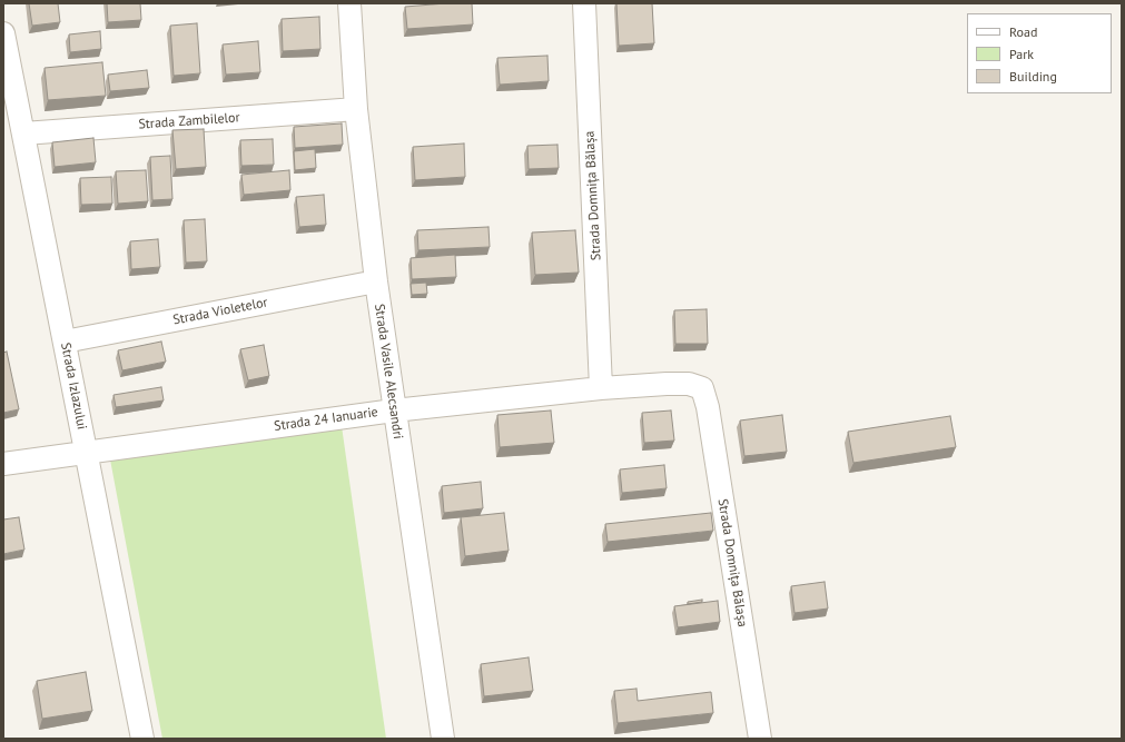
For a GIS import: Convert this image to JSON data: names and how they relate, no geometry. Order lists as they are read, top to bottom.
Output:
{
  "streets": {
    "street": [
      "Strada Zambilelor",
      "Strada Domnița Bălașa",
      "Strada Violetelor",
      "Strada Vasile Alecsandri",
      "Strada Izlazului",
      "Strada 24 Ianuarie"
    ]
  },
  "crossings": [
    ["Strada Zambilelor", "Strada Vasile Alecsandri"],
    ["Strada Zambilelor", "Strada Izlazului"],
    ["Strada Domnița Bălașa", "Strada 24 Ianuarie"],
    ["Strada Violetelor", "Strada Vasile Alecsandri"],
    ["Strada Violetelor", "Strada Izlazului"],
    ["Strada Vasile Alecsandri", "Strada 24 Ianuarie"],
    ["Strada Izlazului", "Strada 24 Ianuarie"]
  ],
  "legend": ["Road", "Park", "Building"]
}
